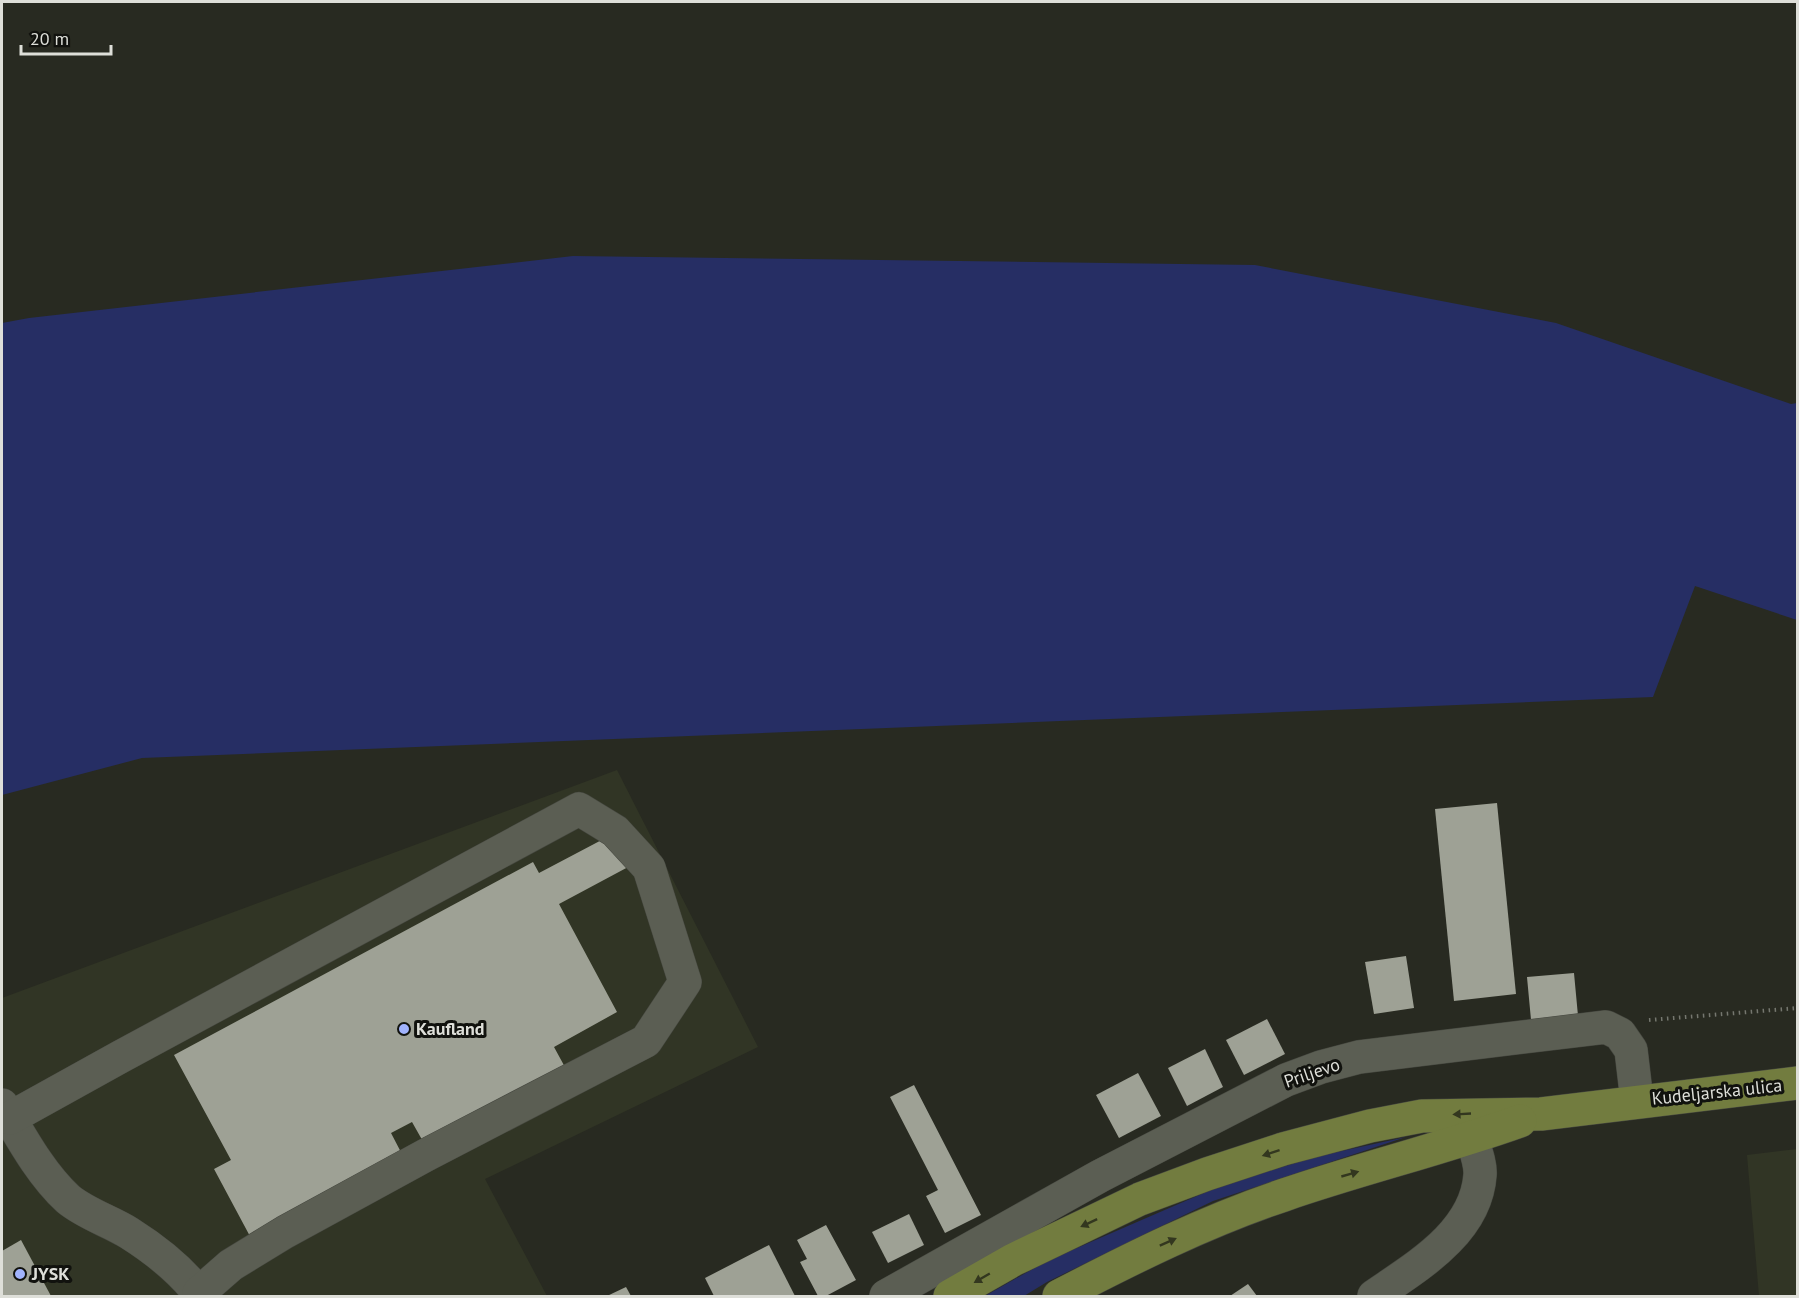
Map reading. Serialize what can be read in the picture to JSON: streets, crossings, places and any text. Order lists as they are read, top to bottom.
{
  "streets": {
    "main road": ["Kudeljarska ulica"],
    "street": ["Priljevo"]
  },
  "places": ["Kaufland", "JYSK"],
  "scale_bar": "20 m"
}
